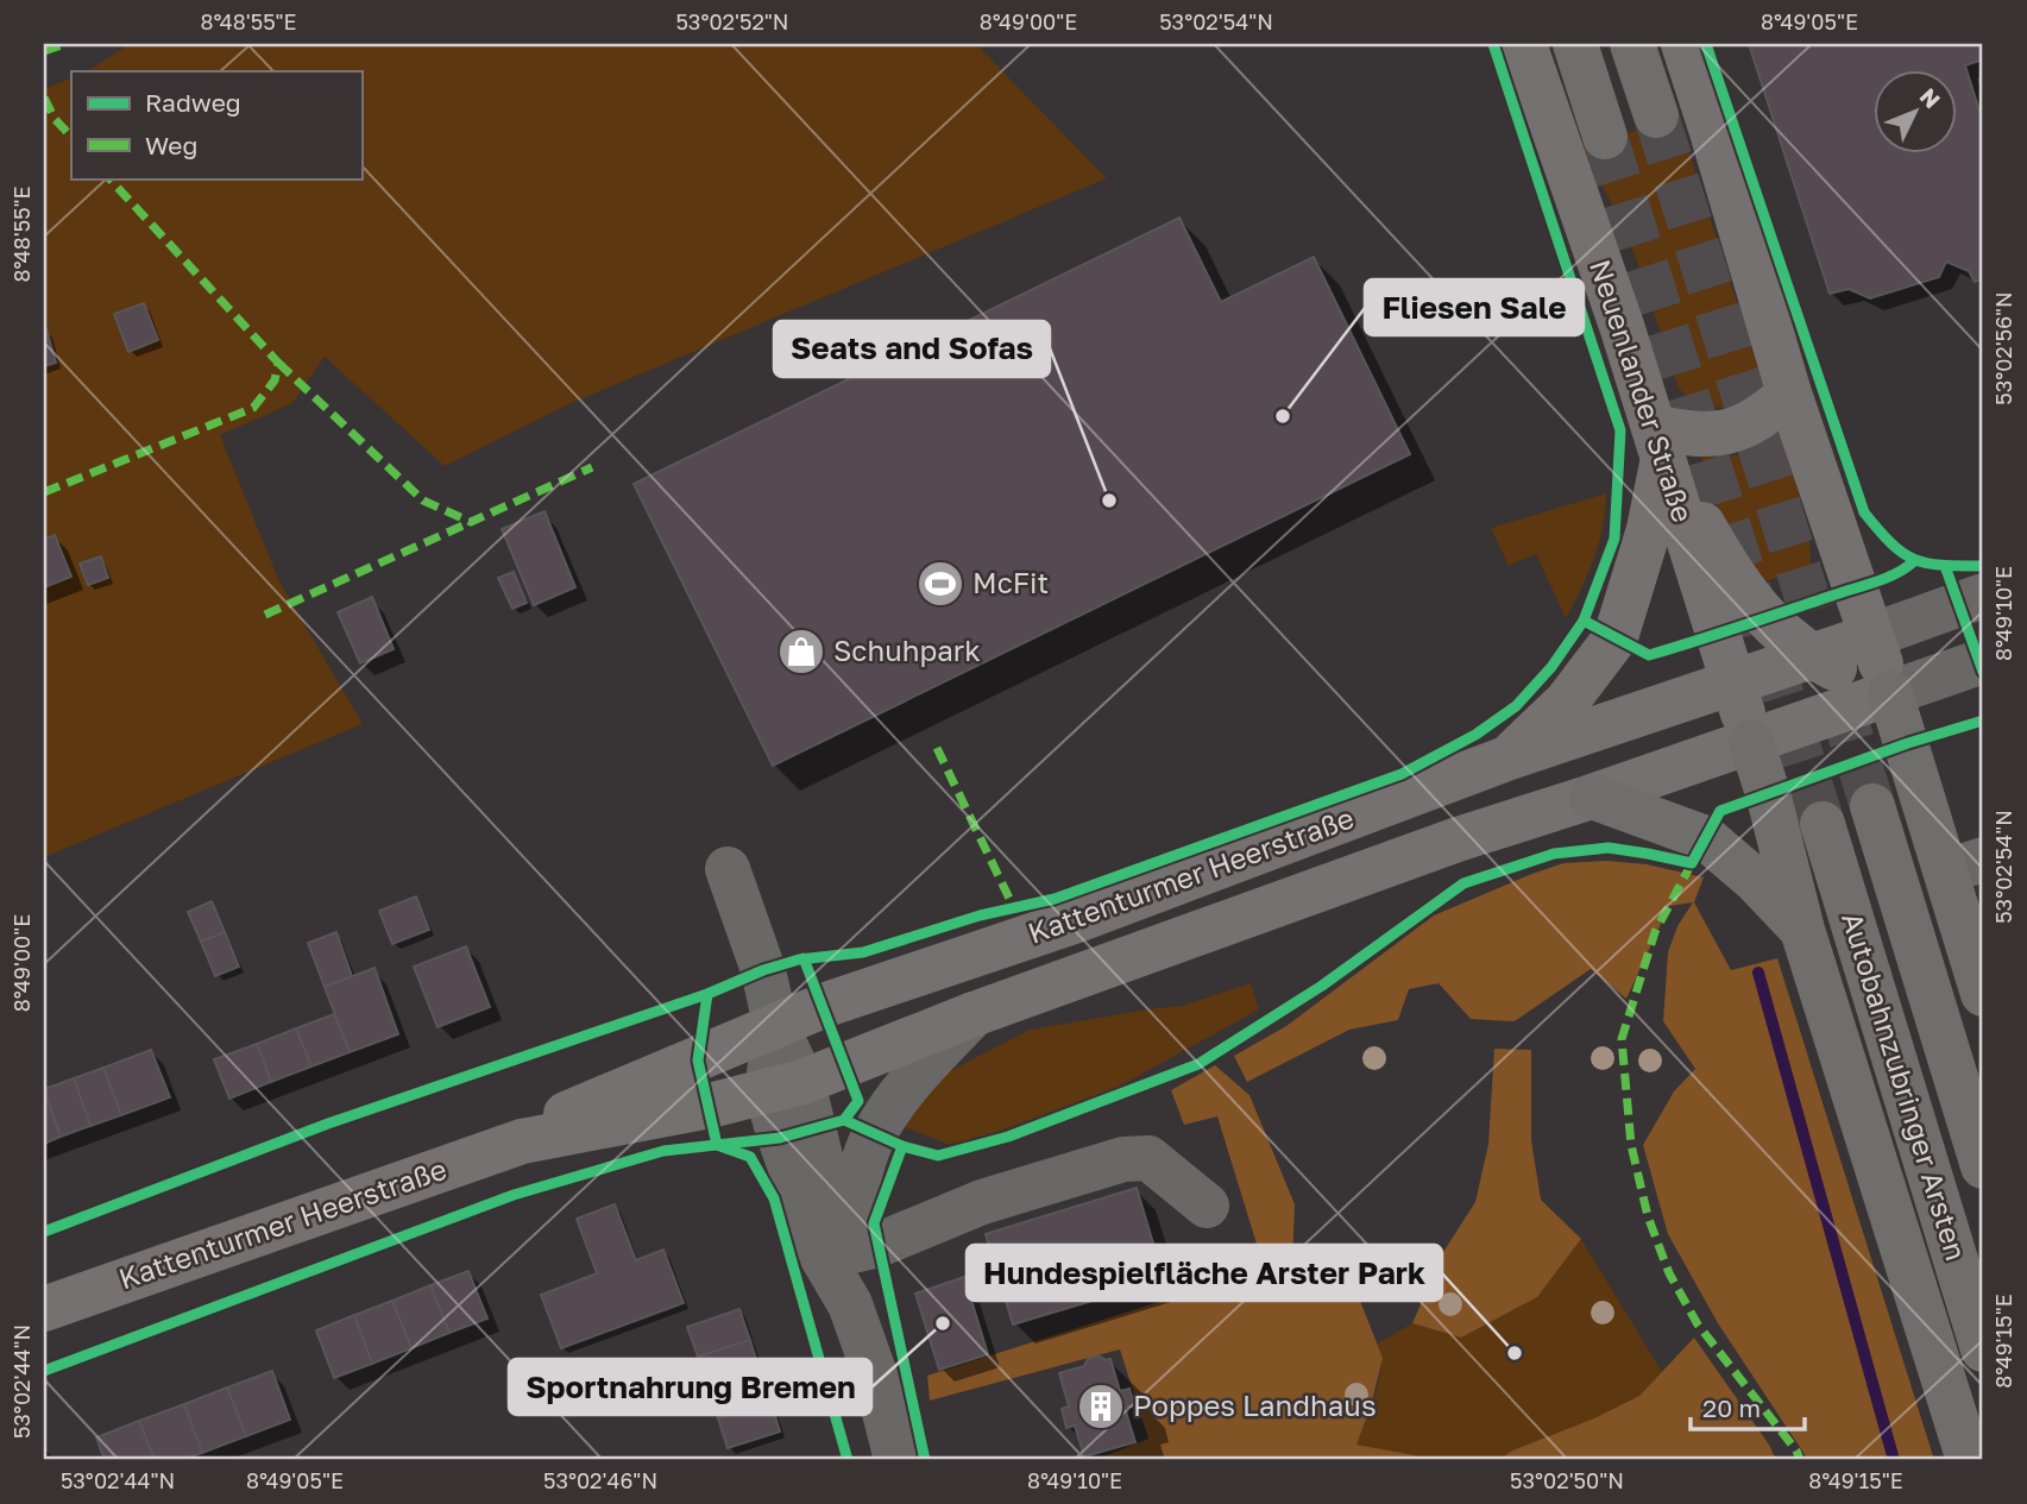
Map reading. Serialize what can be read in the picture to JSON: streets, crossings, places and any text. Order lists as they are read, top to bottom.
{
  "streets": {
    "highway": ["Autobahnzubringer Arsten"],
    "main road": ["Neuenlander Straße", "Kattenturmer Heerstraße"]
  },
  "crossings": [
    ["Neuenlander Straße", "Kattenturmer Heerstraße"]
  ],
  "places": {
    "other": [
      "Fliesen Sale",
      "Seats and Sofas",
      "Sportnahrung Bremen",
      "Hundespielfläche Arster Park"
    ],
    "sports": ["McFit"],
    "shop": ["Schuhpark"],
    "building": ["Poppes Landhaus"]
  },
  "legend": ["Radweg", "Weg"],
  "scale_bar": "20 m",
  "north": "top right",
  "coordinates": [
    "8°48'55\"E",
    "53°02'52\"N",
    "8°49'00\"E",
    "53°02'54\"N",
    "8°49'05\"E",
    "53°02'56\"N",
    "8°49'10\"E",
    "8°49'15\"E",
    "53°02'44\"N",
    "53°02'46\"N",
    "53°02'50\"N"
  ]
}
